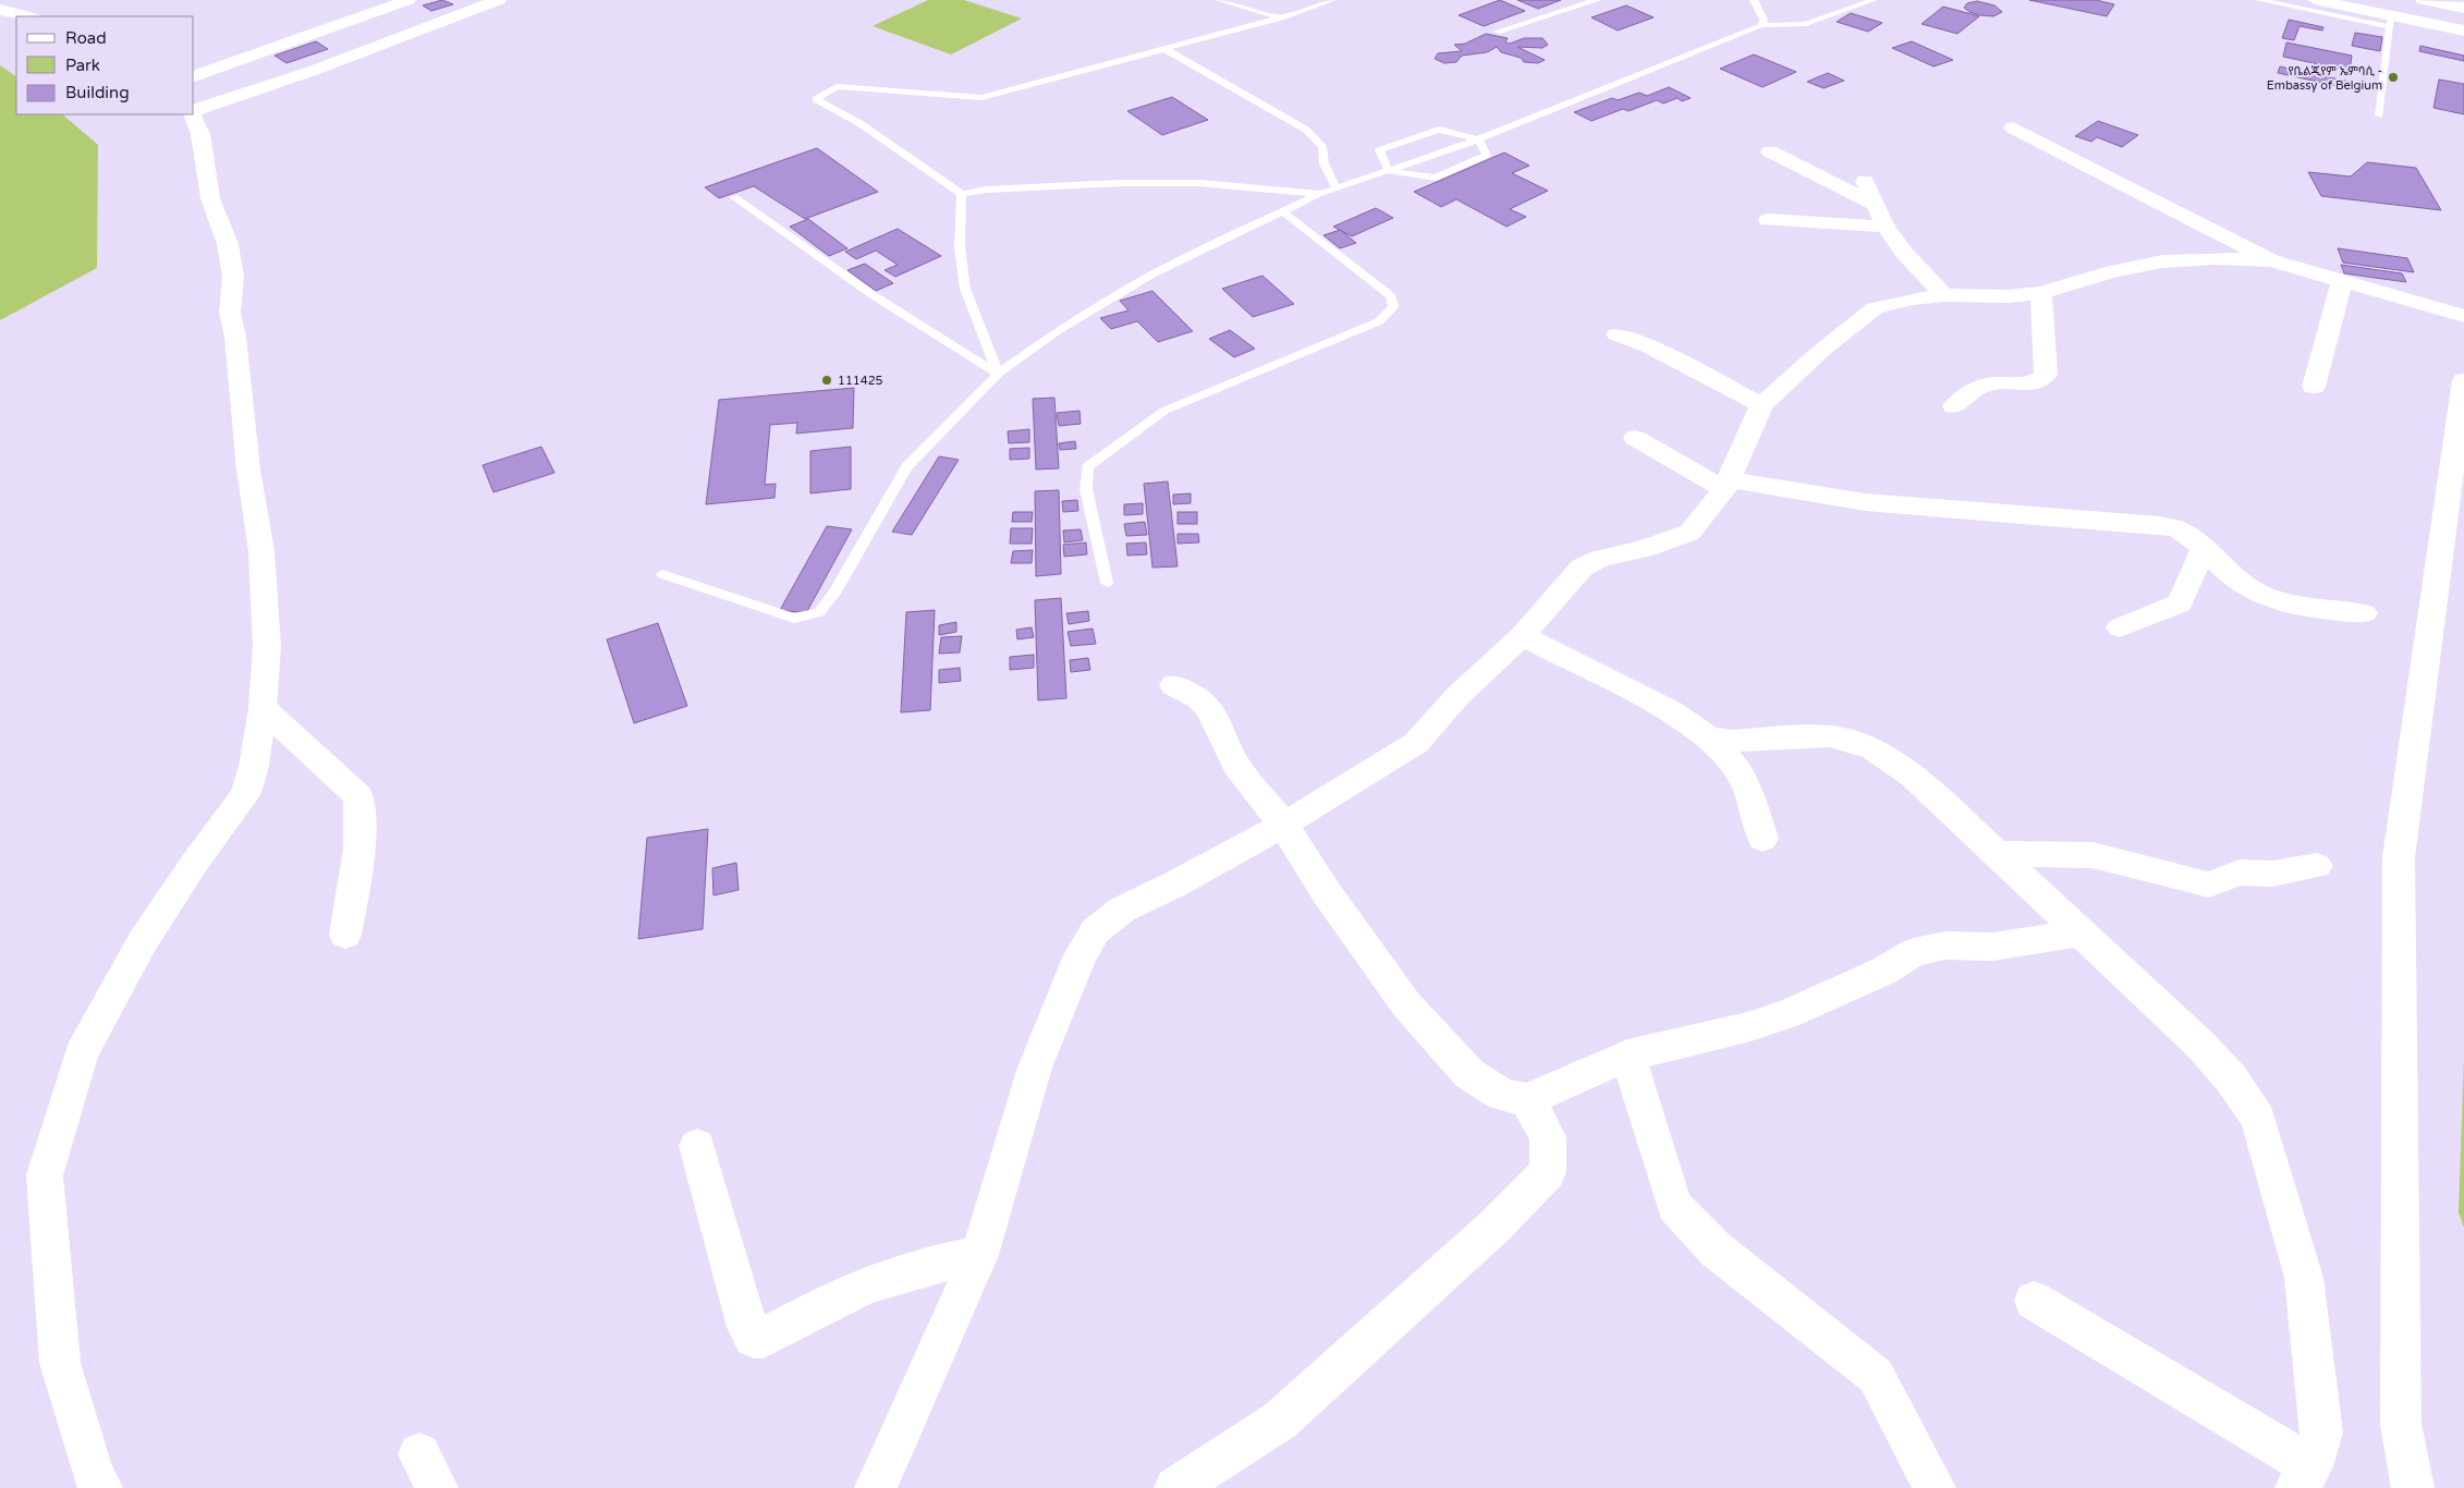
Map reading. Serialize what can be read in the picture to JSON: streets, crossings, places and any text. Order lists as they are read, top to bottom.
{
  "places": ["የቤልጂየም ኤምባሲ - Embassy of Belgium", "111425"],
  "legend": ["Road", "Park", "Building"]
}
